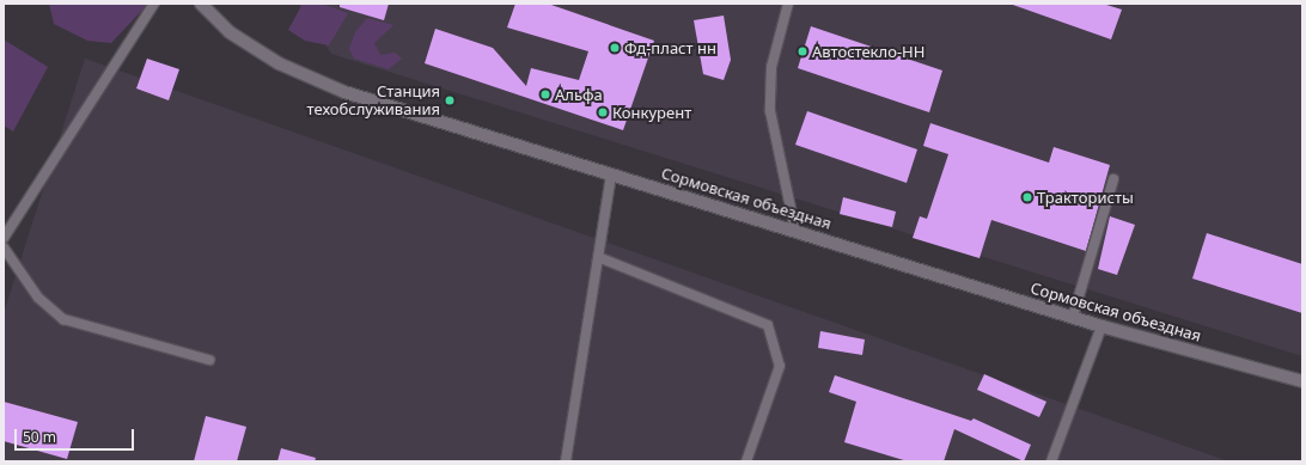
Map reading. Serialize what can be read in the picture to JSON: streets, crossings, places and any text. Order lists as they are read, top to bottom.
{
  "streets": {
    "street": ["Сормовская объездная"]
  },
  "places": [
    "Фд-пласт нн",
    "Автостекло-НН",
    "Альфа",
    "Станция техобслуживания",
    "Конкурент",
    "Трактористы"
  ],
  "scale_bar": "50 m"
}
